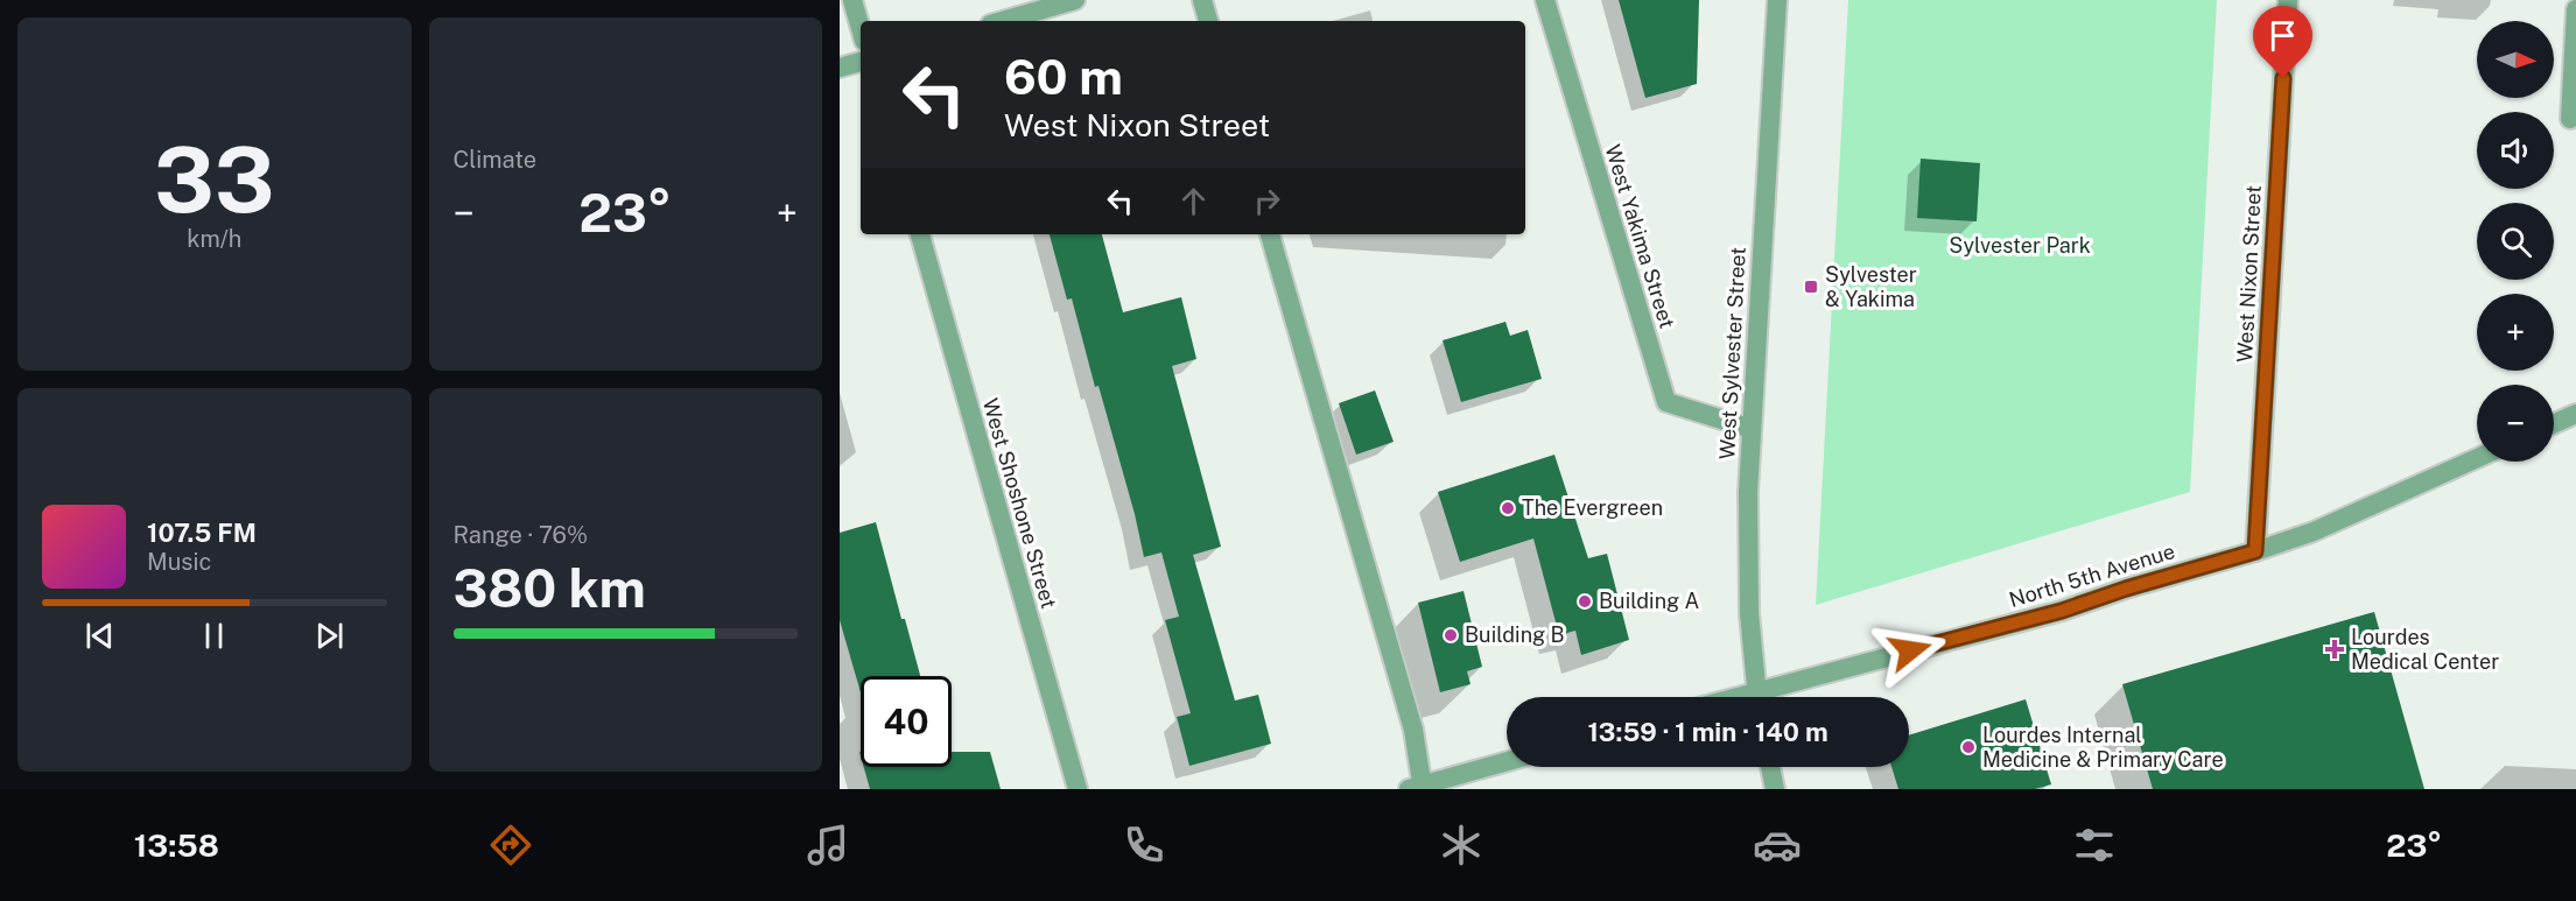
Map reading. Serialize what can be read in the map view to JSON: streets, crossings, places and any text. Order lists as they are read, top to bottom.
{
  "streets": {
    "street": [
      "West Yakima Street",
      "West Nixon Street",
      "West Sylvester Street",
      "West Shoshone Street",
      "North 5th Avenue"
    ]
  },
  "crossings": [
    ["West Yakima Street", "West Sylvester Street"],
    ["West Nixon Street", "North 5th Avenue"]
  ],
  "parks": ["Sylvester Park"],
  "places": {
    "transit": ["Sylvester & Yakima"],
    "other": [
      "The Evergreen",
      "Building A",
      "Building B",
      "Lourdes Internal Medicine & Primary Care"
    ],
    "health": ["Lourdes Medical Center"]
  },
  "north": "right",
  "page": {
    "tile": [
      ["33", "km/h"],
      "Climate",
      ["Range · 76%", "380 km"]
    ],
    "map_buttons": ["+", "−"],
    "turn": ["60 m", "West Nixon Street"],
    "heat": ["−", "23°", "+"],
    "song": ["107.5 FM", "Music"],
    "limit": "40",
    "trip": "13:59 · 1 min · 140 m",
    "tabs": ["13:58", "23°"]
  }
}
